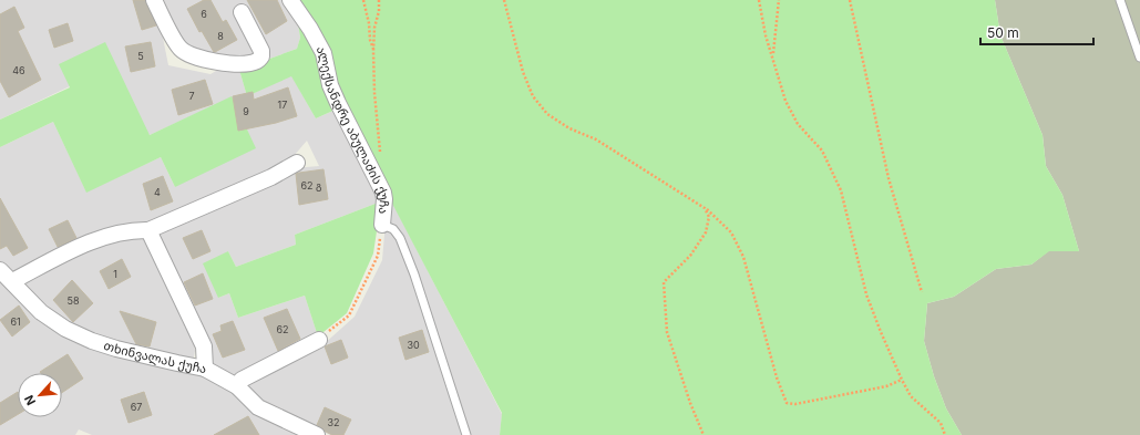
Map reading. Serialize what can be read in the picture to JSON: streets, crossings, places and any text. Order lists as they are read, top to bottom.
{
  "streets": {
    "street": ["ალექსანდრე აბულაძის ქუჩა", "თხინვალას ქუჩა"]
  },
  "house_numbers": [
    "6",
    "8",
    "5",
    "46",
    "7",
    "17",
    "9",
    "62 გ",
    "4",
    "1",
    "58",
    "61",
    "62",
    "30",
    "67",
    "32"
  ],
  "scale_bar": "50 m",
  "north": "bottom left"
}
